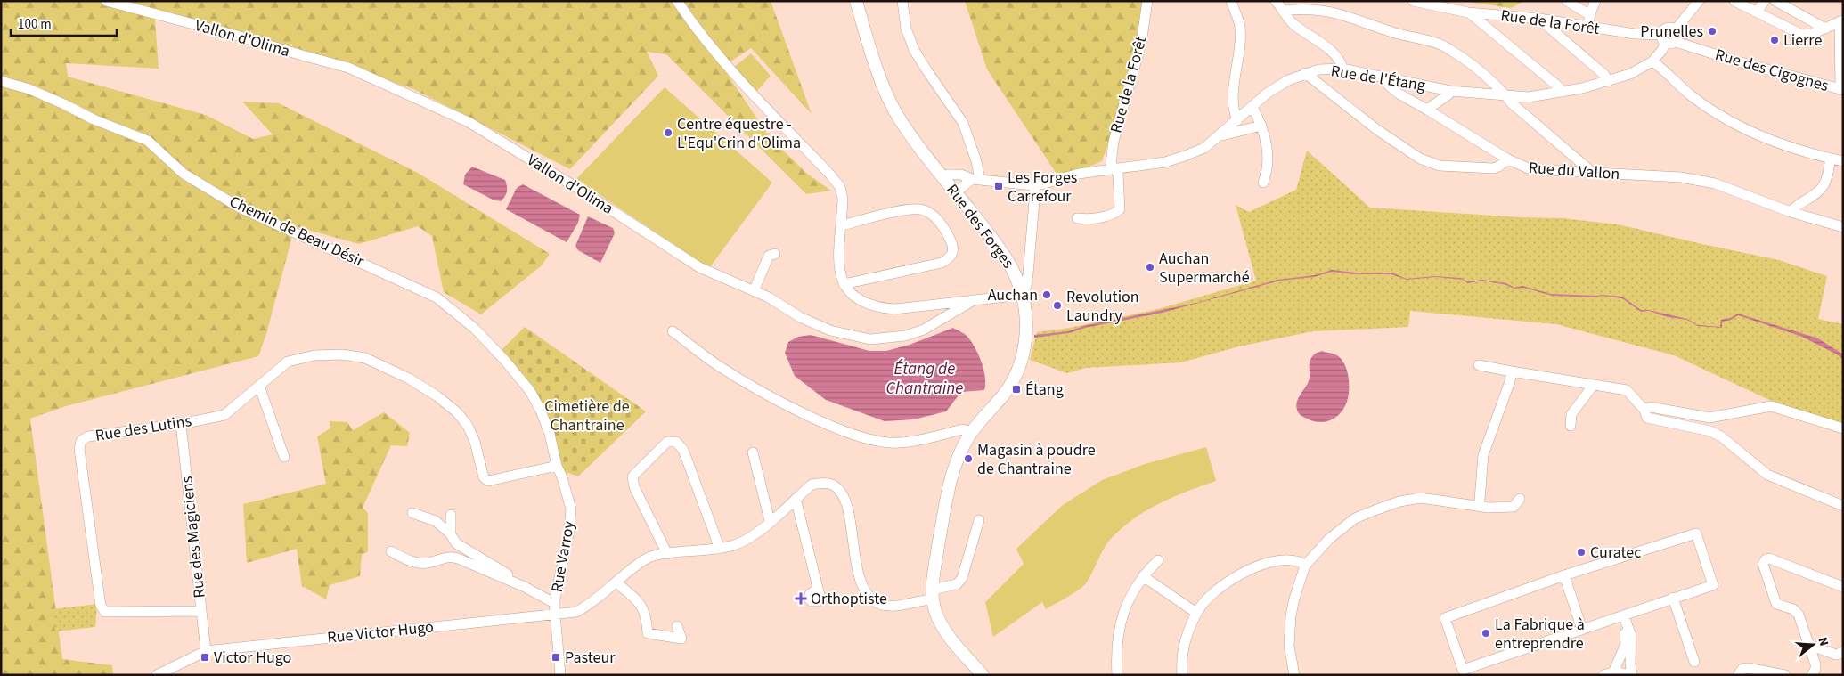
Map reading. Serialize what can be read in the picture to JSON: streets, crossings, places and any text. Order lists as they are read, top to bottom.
{
  "streets": {
    "main road": ["Rue des Forges"],
    "street": [
      "Rue de la Forêt",
      "Vallon d'Olima",
      "Rue des Cigognes",
      "Rue de l'Étang",
      "Rue du Vallon",
      "Chemin de Beau Désir",
      "Rue des Lutins",
      "Rue des Magiciens",
      "Rue Varroy",
      "Rue Victor Hugo"
    ]
  },
  "crossings": [
    ["Rue de la Forêt", "Rue des Cigognes"],
    ["Rue de la Forêt", "Rue de l'Étang"],
    ["Vallon d'Olima", "Rue des Forges"],
    ["Rue de l'Étang", "Rue du Vallon"],
    ["Rue de l'Étang", "Rue des Forges"],
    ["Rue des Forges", "Rue Victor Hugo"],
    ["Chemin de Beau Désir", "Rue Varroy"],
    ["Rue des Lutins", "Rue des Magiciens"],
    ["Rue des Lutins", "Rue Varroy"],
    ["Rue des Magiciens", "Rue Victor Hugo"],
    ["Rue Varroy", "Rue Victor Hugo"]
  ],
  "water": ["Étang de Chantraine"],
  "parks": ["Cimetière de Chantraine"],
  "places": {
    "other": [
      "Prunelles",
      "Lierre",
      "Centre équestre - L'Equ'Crin d'Olima",
      "Auchan Supermarché",
      "Auchan",
      "Revolution Laundry",
      "Magasin à poudre de Chantraine",
      "Curatec",
      "La Fabrique à entreprendre"
    ],
    "transit": [
      "Les Forges Carrefour",
      "Étang",
      "Victor Hugo",
      "Pasteur"
    ],
    "health": ["Orthoptiste"]
  },
  "scale_bar": "100 m",
  "north": "right"
}
